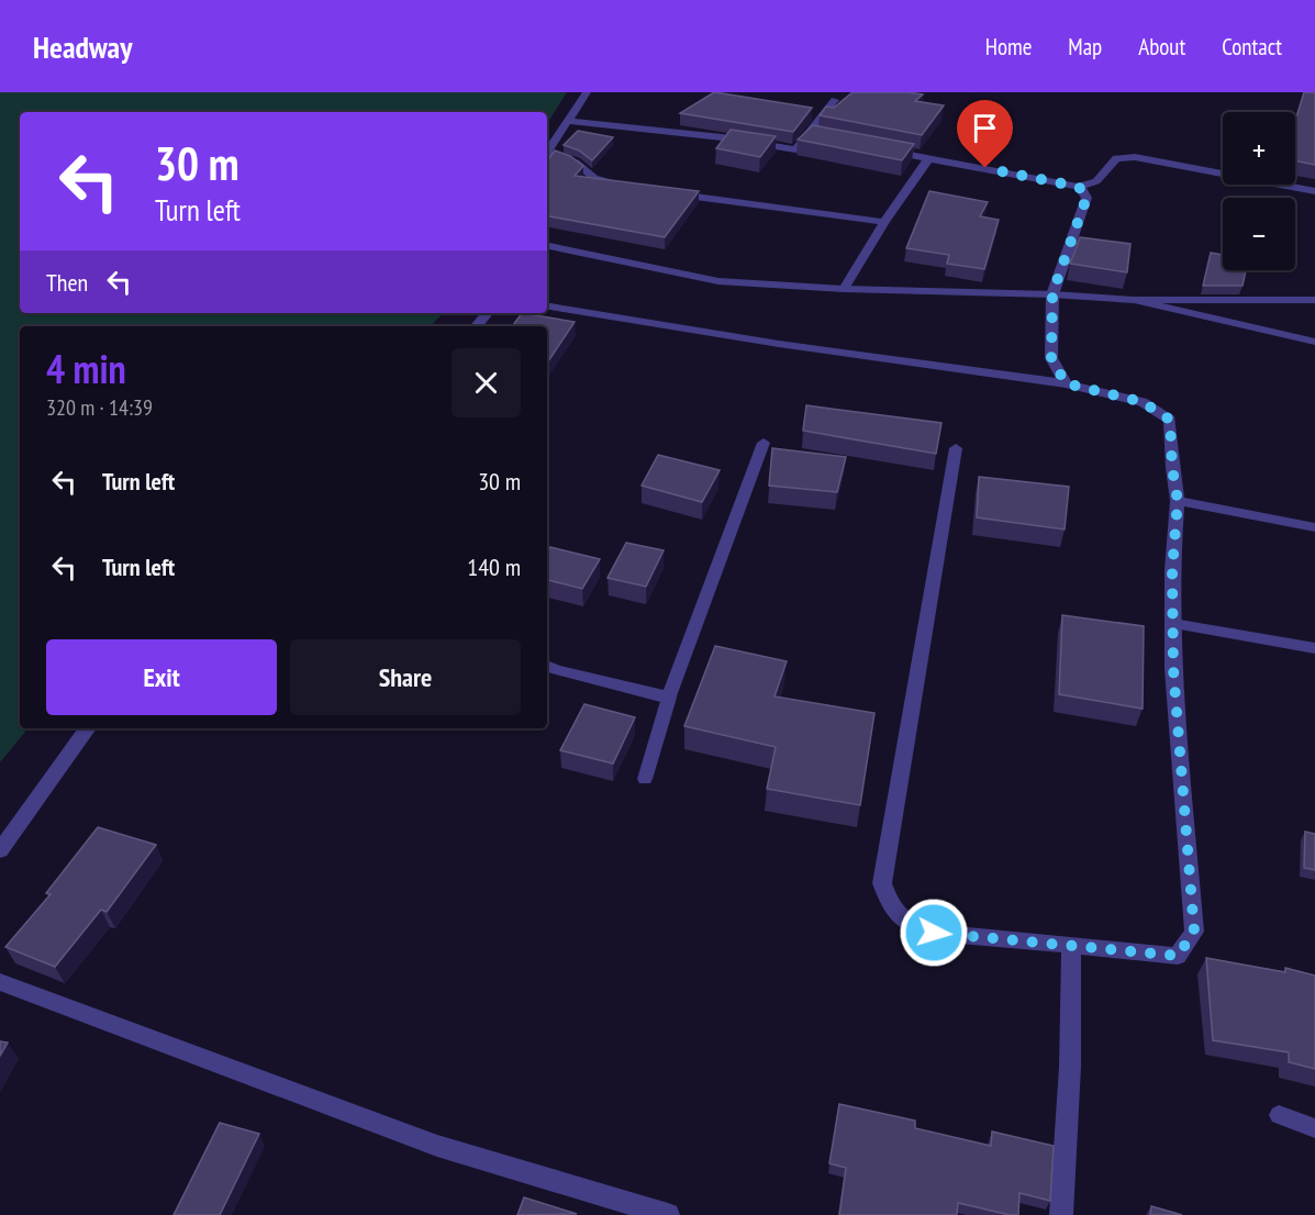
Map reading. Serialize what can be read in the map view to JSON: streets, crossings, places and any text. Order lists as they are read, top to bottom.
{
  "page": {
    "header": "Headway",
    "nav": [
      "Home",
      "Map",
      "About",
      "Contact"
    ],
    "map_buttons": ["+", "−"],
    "turn": ["30 m", "Turn left"],
    "then": "Then",
    "heading": ["4 min", "320 m · 14:39"],
    "list": [
      {
        "name": "Turn left",
        "value": "30 m"
      },
      {
        "name": "Turn left",
        "value": "140 m"
      }
    ],
    "buttons": ["Exit", "Share"]
  }
}
